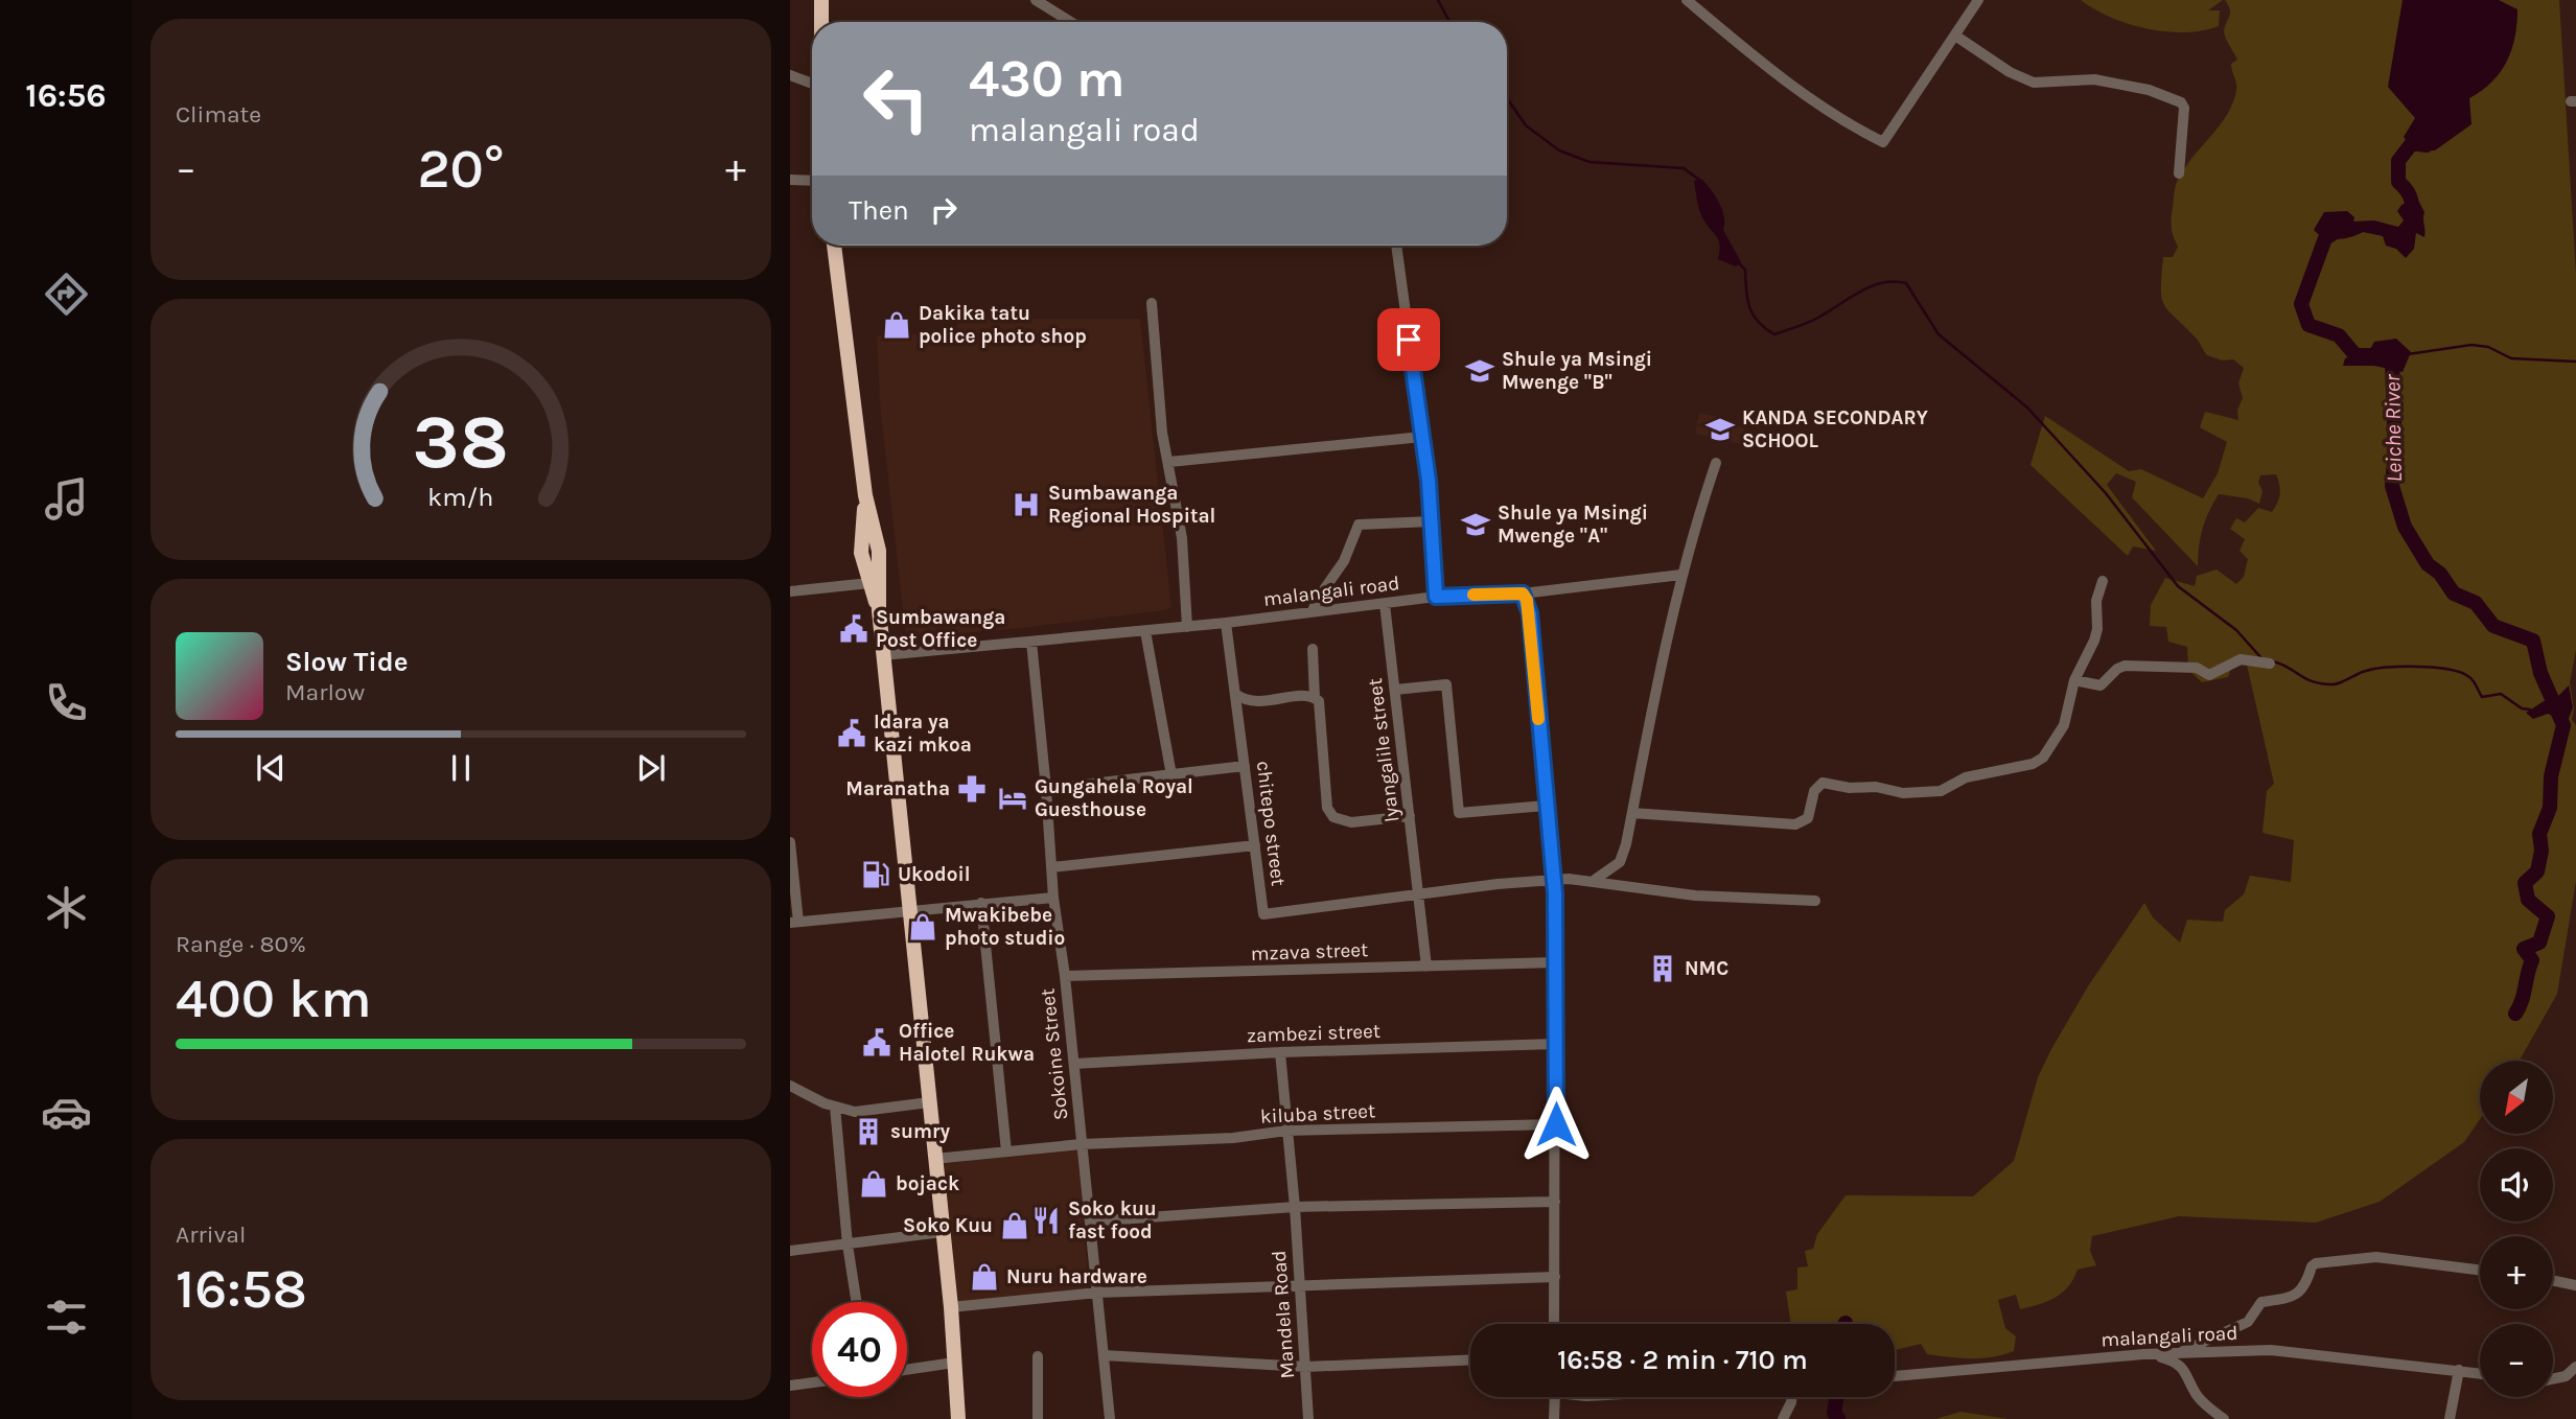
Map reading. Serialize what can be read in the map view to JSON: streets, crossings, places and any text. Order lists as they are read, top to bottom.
{
  "streets": {
    "street": [
      "malangali road",
      "lyangalile street",
      "chitepo street",
      "mzava street",
      "zambezi street",
      "Sokoine Street",
      "kiluba street",
      "Mandela Road"
    ]
  },
  "crossings": [
    ["malangali road", "lyangalile street"],
    ["malangali road", "chitepo street"],
    ["malangali road", "Sokoine Street"],
    ["lyangalile street", "chitepo street"],
    ["lyangalile street", "mzava street"],
    ["mzava street", "Sokoine Street"],
    ["zambezi street", "Sokoine Street"],
    ["Sokoine Street", "kiluba street"]
  ],
  "water": ["Leiche River"],
  "places": {
    "shop": [
      "Dakika tatu police photo shop",
      "Mwakibebe photo studio",
      "bojack",
      "Soko Kuu",
      "Nuru hardware"
    ],
    "school or university": ["Shule ya Msingi Mwenge \"B\"", "KANDA SECONDARY SCHOOL", "Shule ya Msingi Mwenge \"A\""],
    "hospital": ["Sumbawanga Regional Hospital"],
    "public building": ["Sumbawanga Post Office", "Idara ya kazi mkoa", "Office Halotel Rukwa"],
    "pharmacy": ["Maranatha"],
    "hotel": ["Gungahela Royal Guesthouse"],
    "fuel station": ["Ukodoil"],
    "building": ["NMC", "sumry"],
    "restaurant": ["Soko kuu fast food"]
  },
  "north": "bottom left",
  "page": {
    "tabs": "16:56",
    "tile": [
      "Climate",
      ["Range · 80%", "400 km"],
      ["Arrival", "16:58"]
    ],
    "turn": ["430 m", "malangali road"],
    "heat": ["−", "20°", "+"],
    "then": "Then",
    "song": ["Slow Tide", "Marlow"],
    "map_buttons": ["+", "−"],
    "limit": "40",
    "trip": "16:58 · 2 min · 710 m",
    "gauge": ["38", "km/h"]
  }
}
